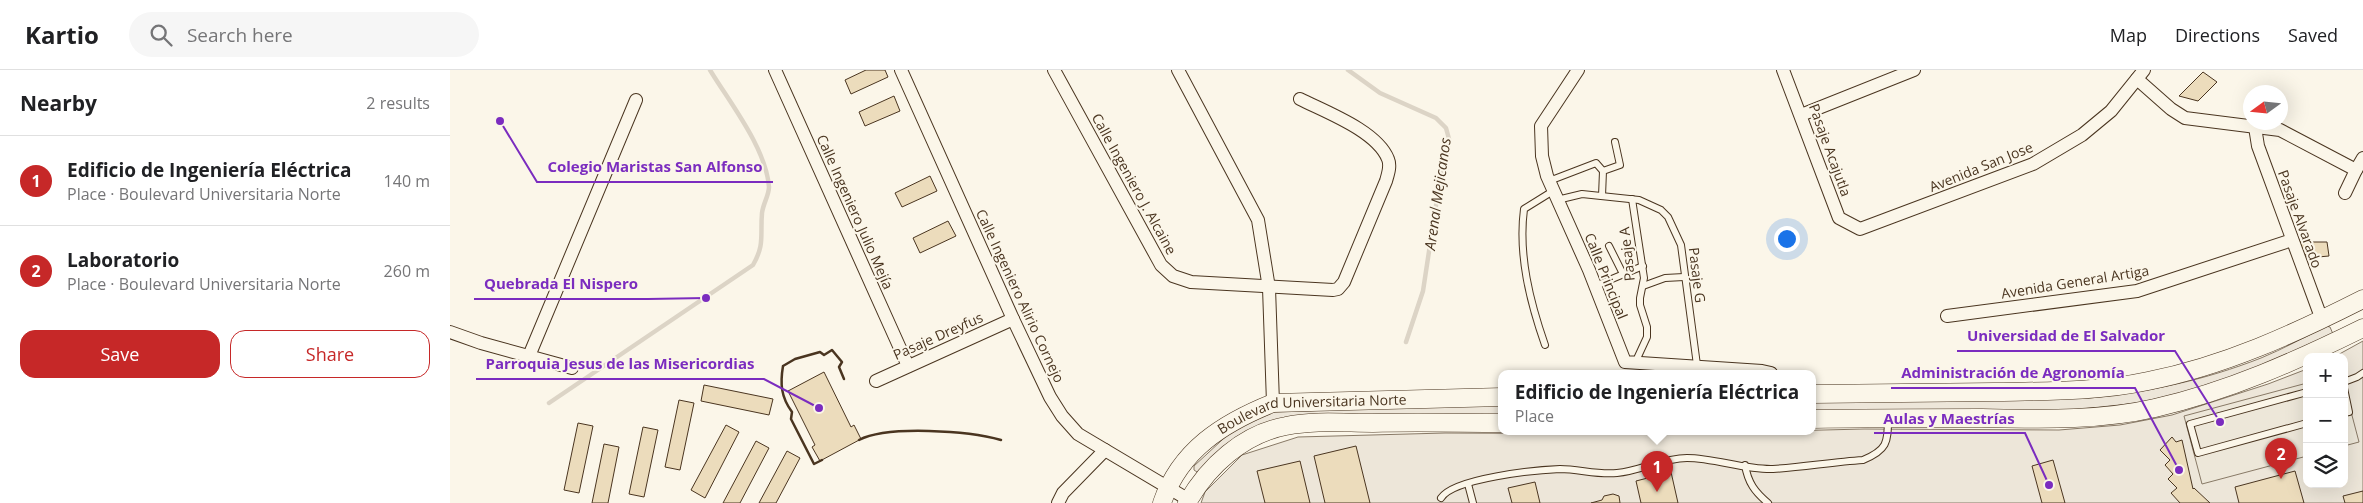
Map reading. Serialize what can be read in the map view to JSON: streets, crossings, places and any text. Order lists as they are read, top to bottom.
{
  "streets": {
    "main road": ["Boulevard Universitaria Norte"],
    "street": [
      "Pasaje Acajutla",
      "Avenida San Jose",
      "Calle Ingeniero J. Alcaine",
      "Calle Ingeniero Julio Mejía",
      "Pasaje Alvarado",
      "Calle Principal",
      "Avenida General Artiga",
      "Calle Ingeniero Alirio Cornejo",
      "Pasaje Dreyfus"
    ],
    "lane": ["Pasaje A", "Pasaje G"]
  },
  "crossings": [
    ["Pasaje Acajutla", "Avenida San Jose"],
    ["Calle Ingeniero Julio Mejía", "Pasaje Dreyfus"],
    ["Pasaje Alvarado", "Avenida General Artiga"],
    ["Pasaje A", "Pasaje G"],
    ["Pasaje A", "Calle Principal"],
    ["Pasaje G", "Calle Principal"],
    ["Calle Ingeniero Alirio Cornejo", "Pasaje Dreyfus"],
    ["Calle Ingeniero Alirio Cornejo", "Boulevard Universitaria Norte"]
  ],
  "water": ["Arenal Mejicanos"],
  "places": [
    "Colegio Maristas San Alfonso",
    "Quebrada El Nispero",
    "Parroquia Jesus de las Misericordias",
    "Universidad de El Salvador",
    "Administración de Agronomía",
    "Aulas y Maestrías"
  ],
  "north": "left",
  "page": {
    "header": "Kartio",
    "search": "Search here",
    "nav": ["Map", "Directions", "Saved"],
    "heading": ["Nearby", "2 results"],
    "list": [
      {
        "mark": "1",
        "name": "Edificio de Ingeniería Eléctrica",
        "note": "Place · Boulevard Universitaria Norte",
        "value": "140 m"
      },
      {
        "mark": "2",
        "name": "Laboratorio",
        "note": "Place · Boulevard Universitaria Norte",
        "value": "260 m"
      }
    ],
    "buttons": ["Save", "Share"],
    "map_buttons": ["+", "−"],
    "popup": ["Edificio de Ingeniería Eléctrica", "Place"],
    "pins": ["2", "1"]
  }
}
